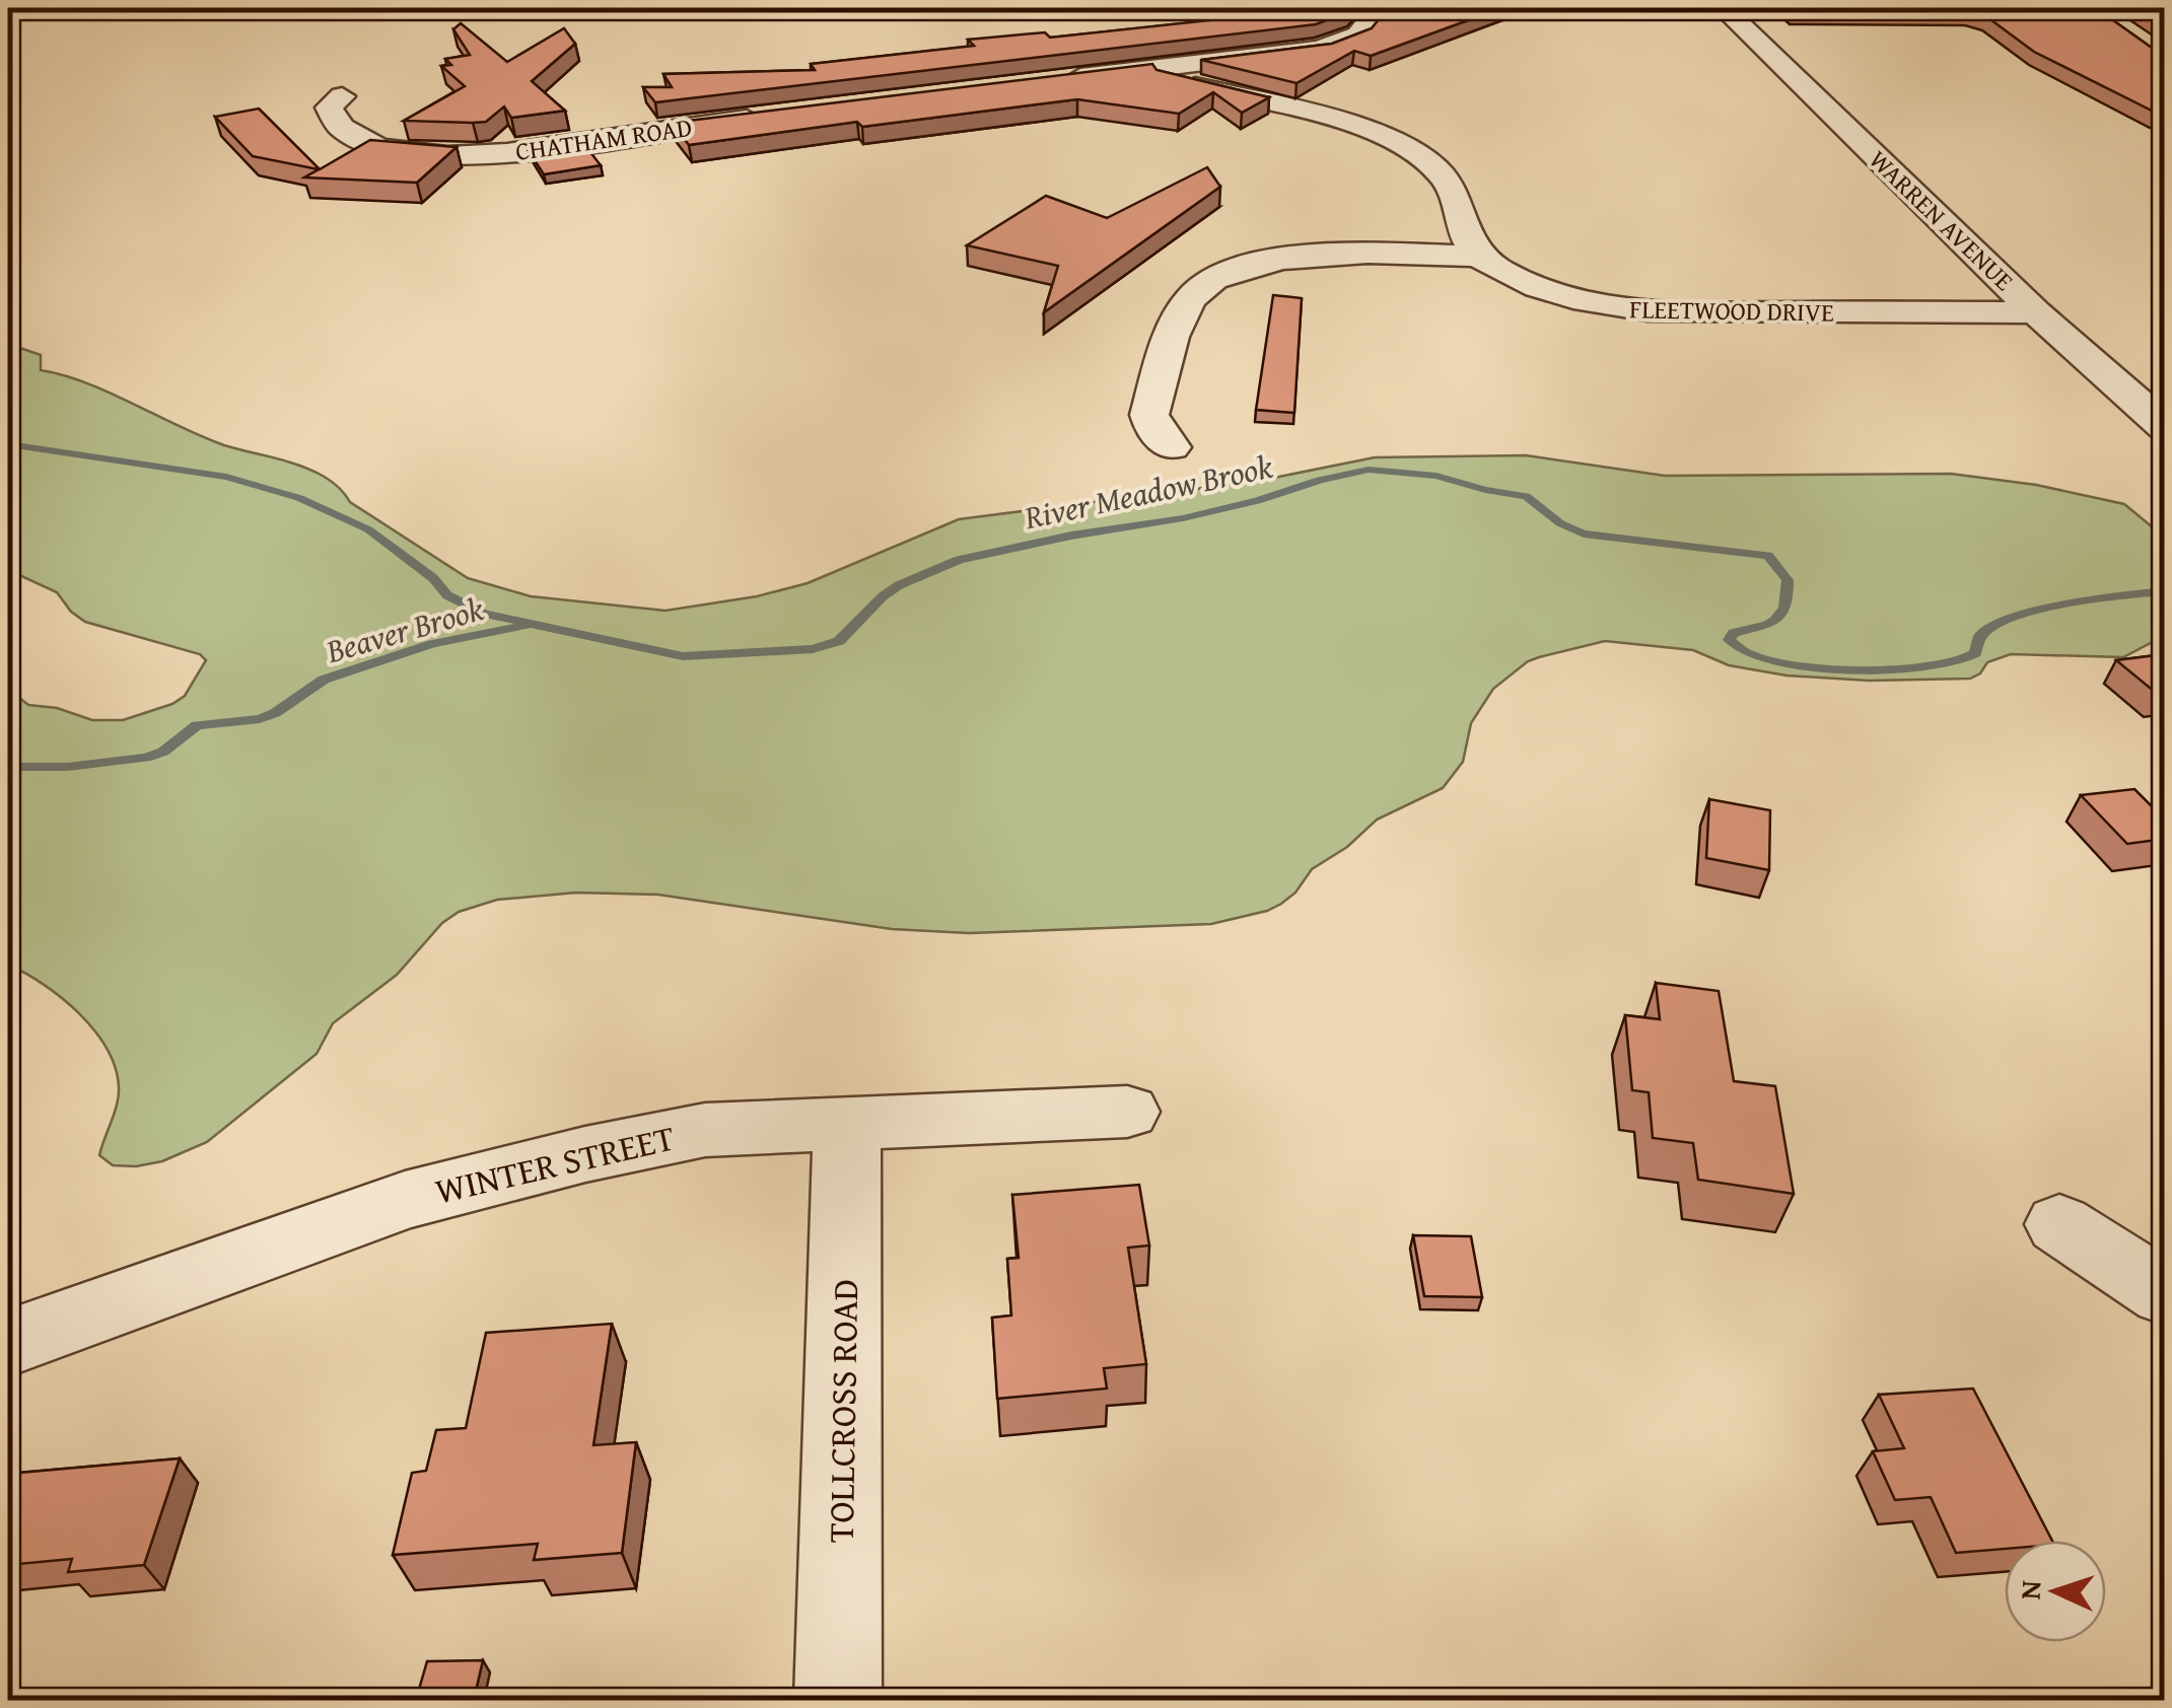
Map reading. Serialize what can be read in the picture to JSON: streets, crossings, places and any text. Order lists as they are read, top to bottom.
{
  "streets": {
    "street": [
      "CHATHAM ROAD",
      "WARREN AVENUE",
      "FLEETWOOD DRIVE",
      "WINTER STREET",
      "TOLLCROSS ROAD"
    ]
  },
  "crossings": [
    ["WARREN AVENUE", "FLEETWOOD DRIVE"],
    ["WINTER STREET", "TOLLCROSS ROAD"]
  ],
  "water": ["River Meadow Brook", "Beaver Brook"],
  "north": "left"
}
